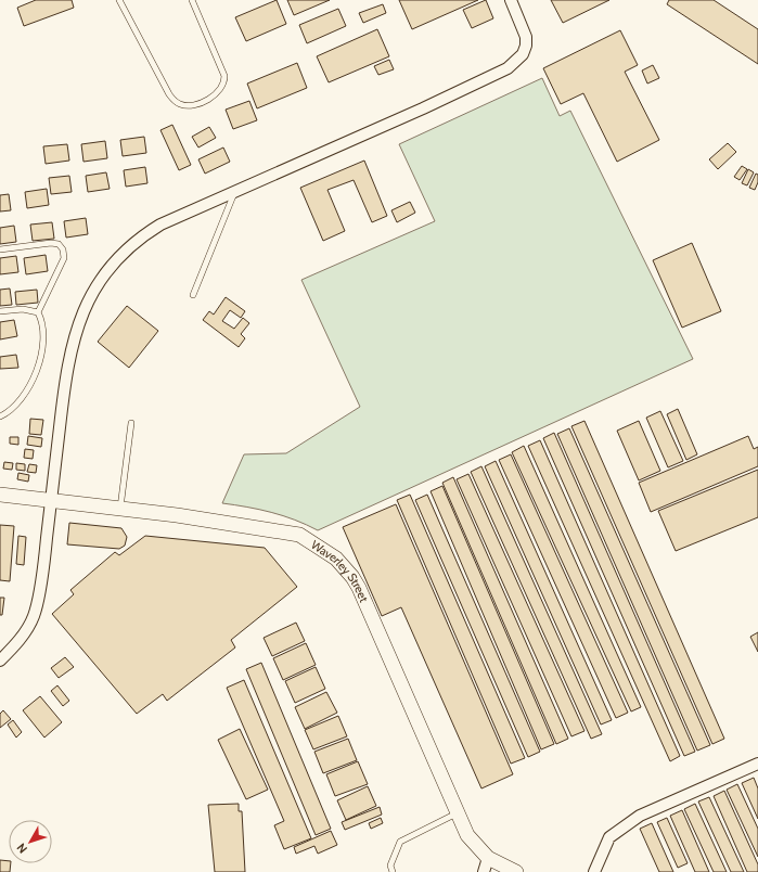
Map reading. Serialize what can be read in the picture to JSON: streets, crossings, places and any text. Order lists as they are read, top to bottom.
{
  "streets": {
    "street": ["Waverley Street"]
  },
  "north": "bottom left"
}
